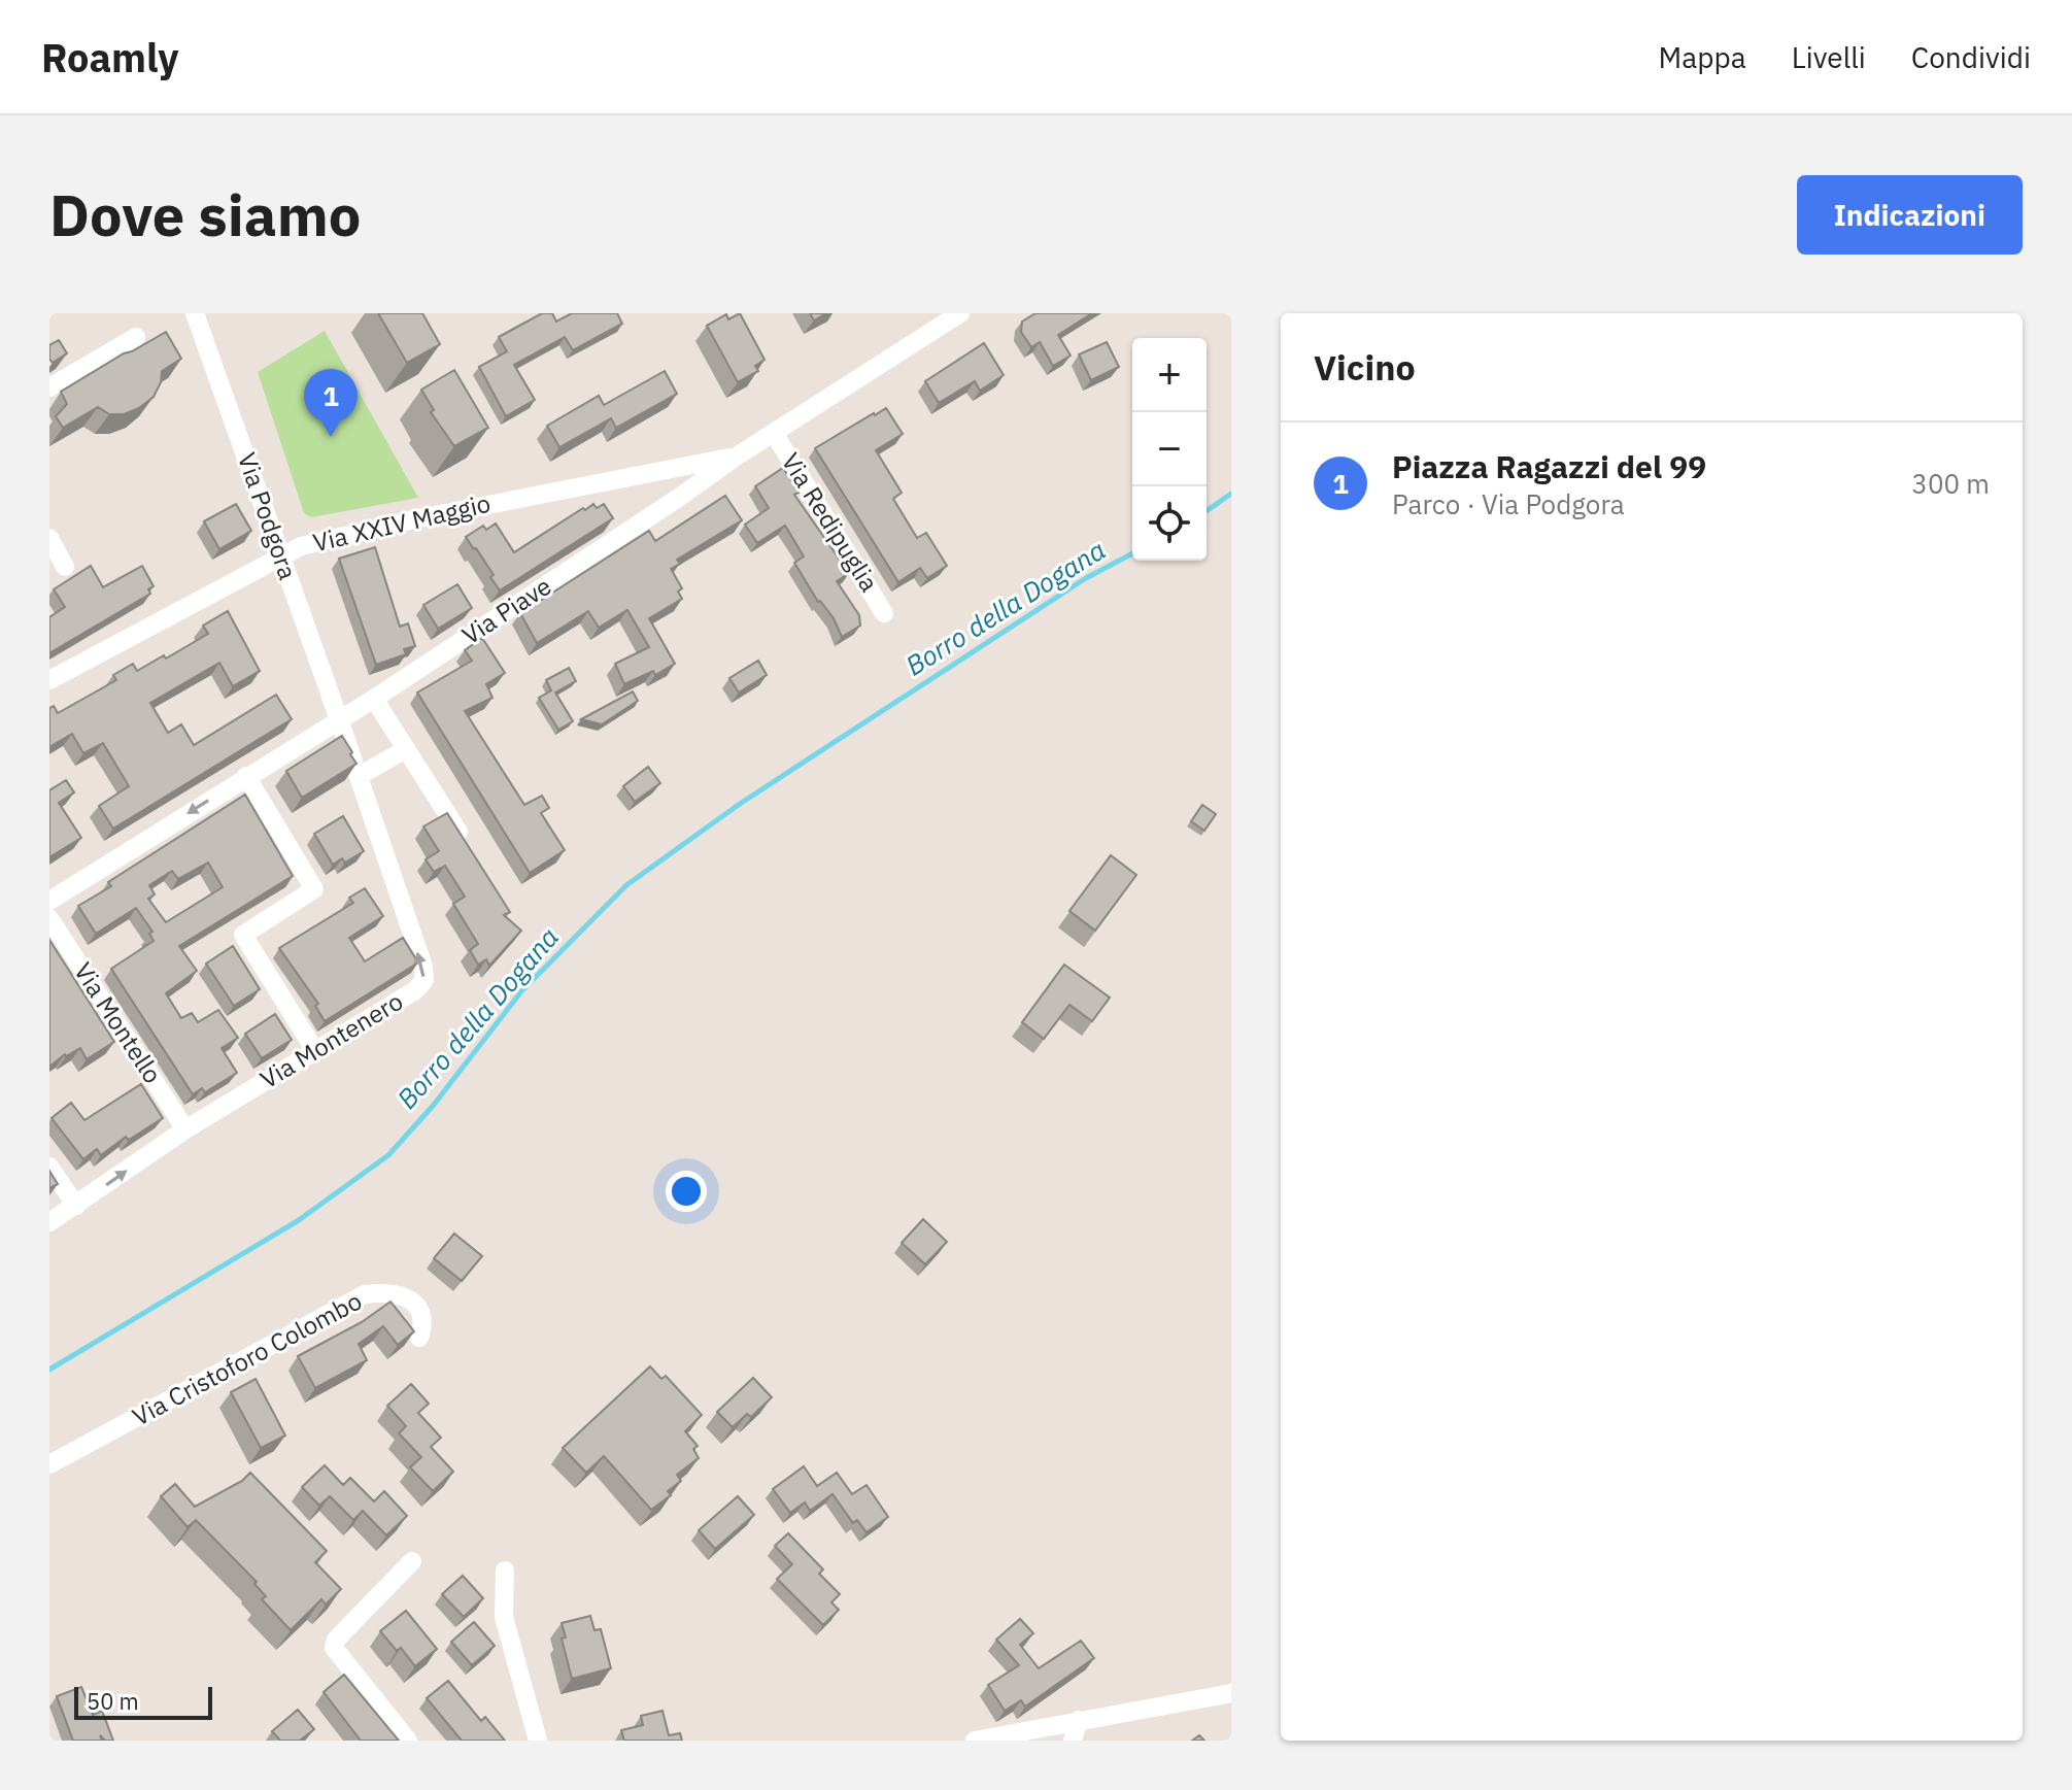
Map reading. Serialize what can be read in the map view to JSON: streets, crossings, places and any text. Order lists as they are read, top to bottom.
{
  "streets": {
    "street": [
      "Via Podgora",
      "Via Redipuglia",
      "Via XXIV Maggio",
      "Via Piave",
      "Via Montello",
      "Via Montenero",
      "Via Cristoforo Colombo"
    ]
  },
  "crossings": [
    ["Via Podgora", "Via XXIV Maggio"],
    ["Via Podgora", "Via Piave"],
    ["Via Podgora", "Via Montenero"],
    ["Via Redipuglia", "Via Piave"],
    ["Via XXIV Maggio", "Via Piave"],
    ["Via Piave", "Via Montenero"],
    ["Via Montello", "Via Montenero"]
  ],
  "water": ["Borro della Dogana"],
  "scale_bar": "50 m",
  "page": {
    "header": "Roamly",
    "nav": ["Mappa", "Livelli", "Condividi"],
    "buttons": "Indicazioni",
    "title": "Dove siamo",
    "heading": "Vicino",
    "map_buttons": ["+", "−"],
    "pins": "1",
    "list": [
      {
        "mark": "1",
        "name": "Piazza Ragazzi del 99",
        "note": "Parco · Via Podgora",
        "value": "300 m"
      }
    ],
    "scale": "50 m"
  }
}
